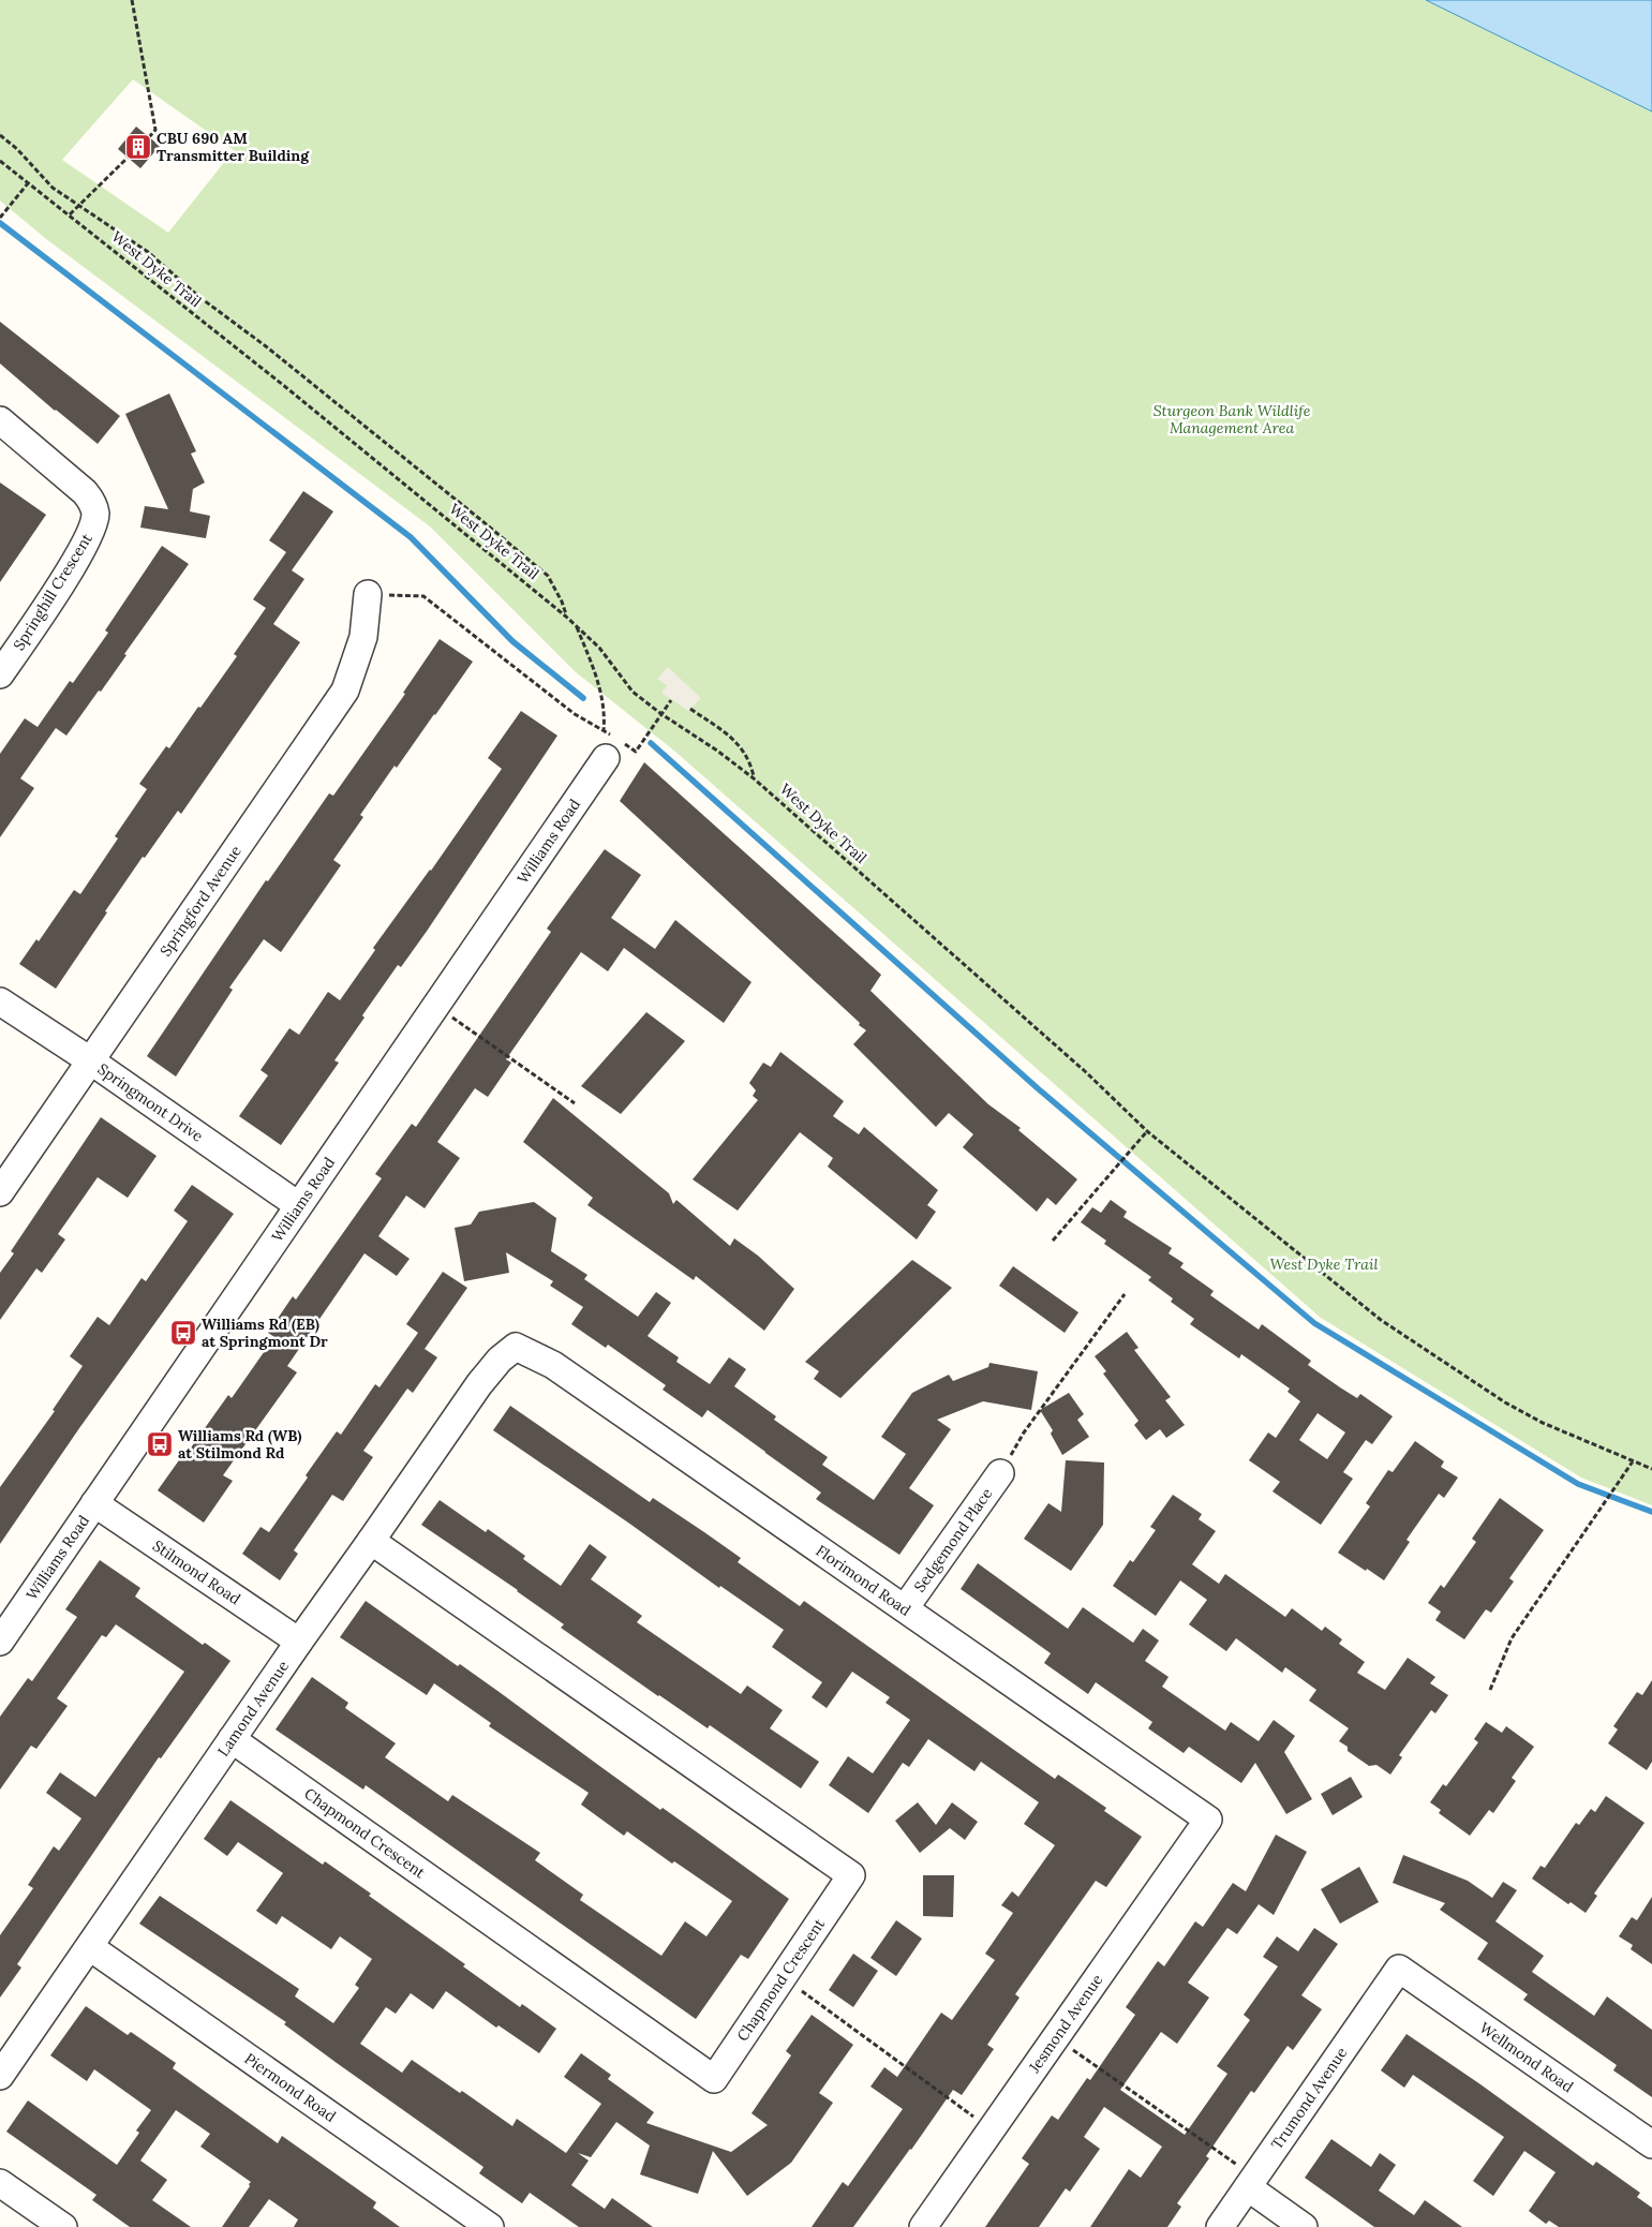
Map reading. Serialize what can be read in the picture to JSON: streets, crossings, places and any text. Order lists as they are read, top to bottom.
{
  "streets": {
    "street": [
      "Springhill Crescent",
      "Williams Road",
      "Springford Avenue",
      "Springmont Drive",
      "Sedgemond Place",
      "Stilmond Road",
      "Florimond Road",
      "Lamond Avenue",
      "Chapmond Crescent",
      "Jesmond Avenue",
      "Wellmond Road",
      "Piermond Road",
      "Trumond Avenue"
    ],
    "path": ["West Dyke Trail"]
  },
  "crossings": [
    ["Williams Road", "Springmont Drive"],
    ["Williams Road", "Stilmond Road"],
    ["Springford Avenue", "Springmont Drive"],
    ["Sedgemond Place", "Florimond Road"],
    ["Stilmond Road", "Lamond Avenue"],
    ["Florimond Road", "Lamond Avenue"],
    ["Florimond Road", "Jesmond Avenue"],
    ["Lamond Avenue", "Chapmond Crescent"],
    ["Lamond Avenue", "Piermond Road"],
    ["Wellmond Road", "Trumond Avenue"]
  ],
  "parks": ["Sturgeon Bank Wildlife Management Area", "West Dyke Trail"],
  "places": {
    "building": ["CBU 690 AM Transmitter Building"],
    "bus stop": ["Williams Rd (EB) at Springmont Dr", "Williams Rd (WB) at Stilmond Rd"]
  }
}
